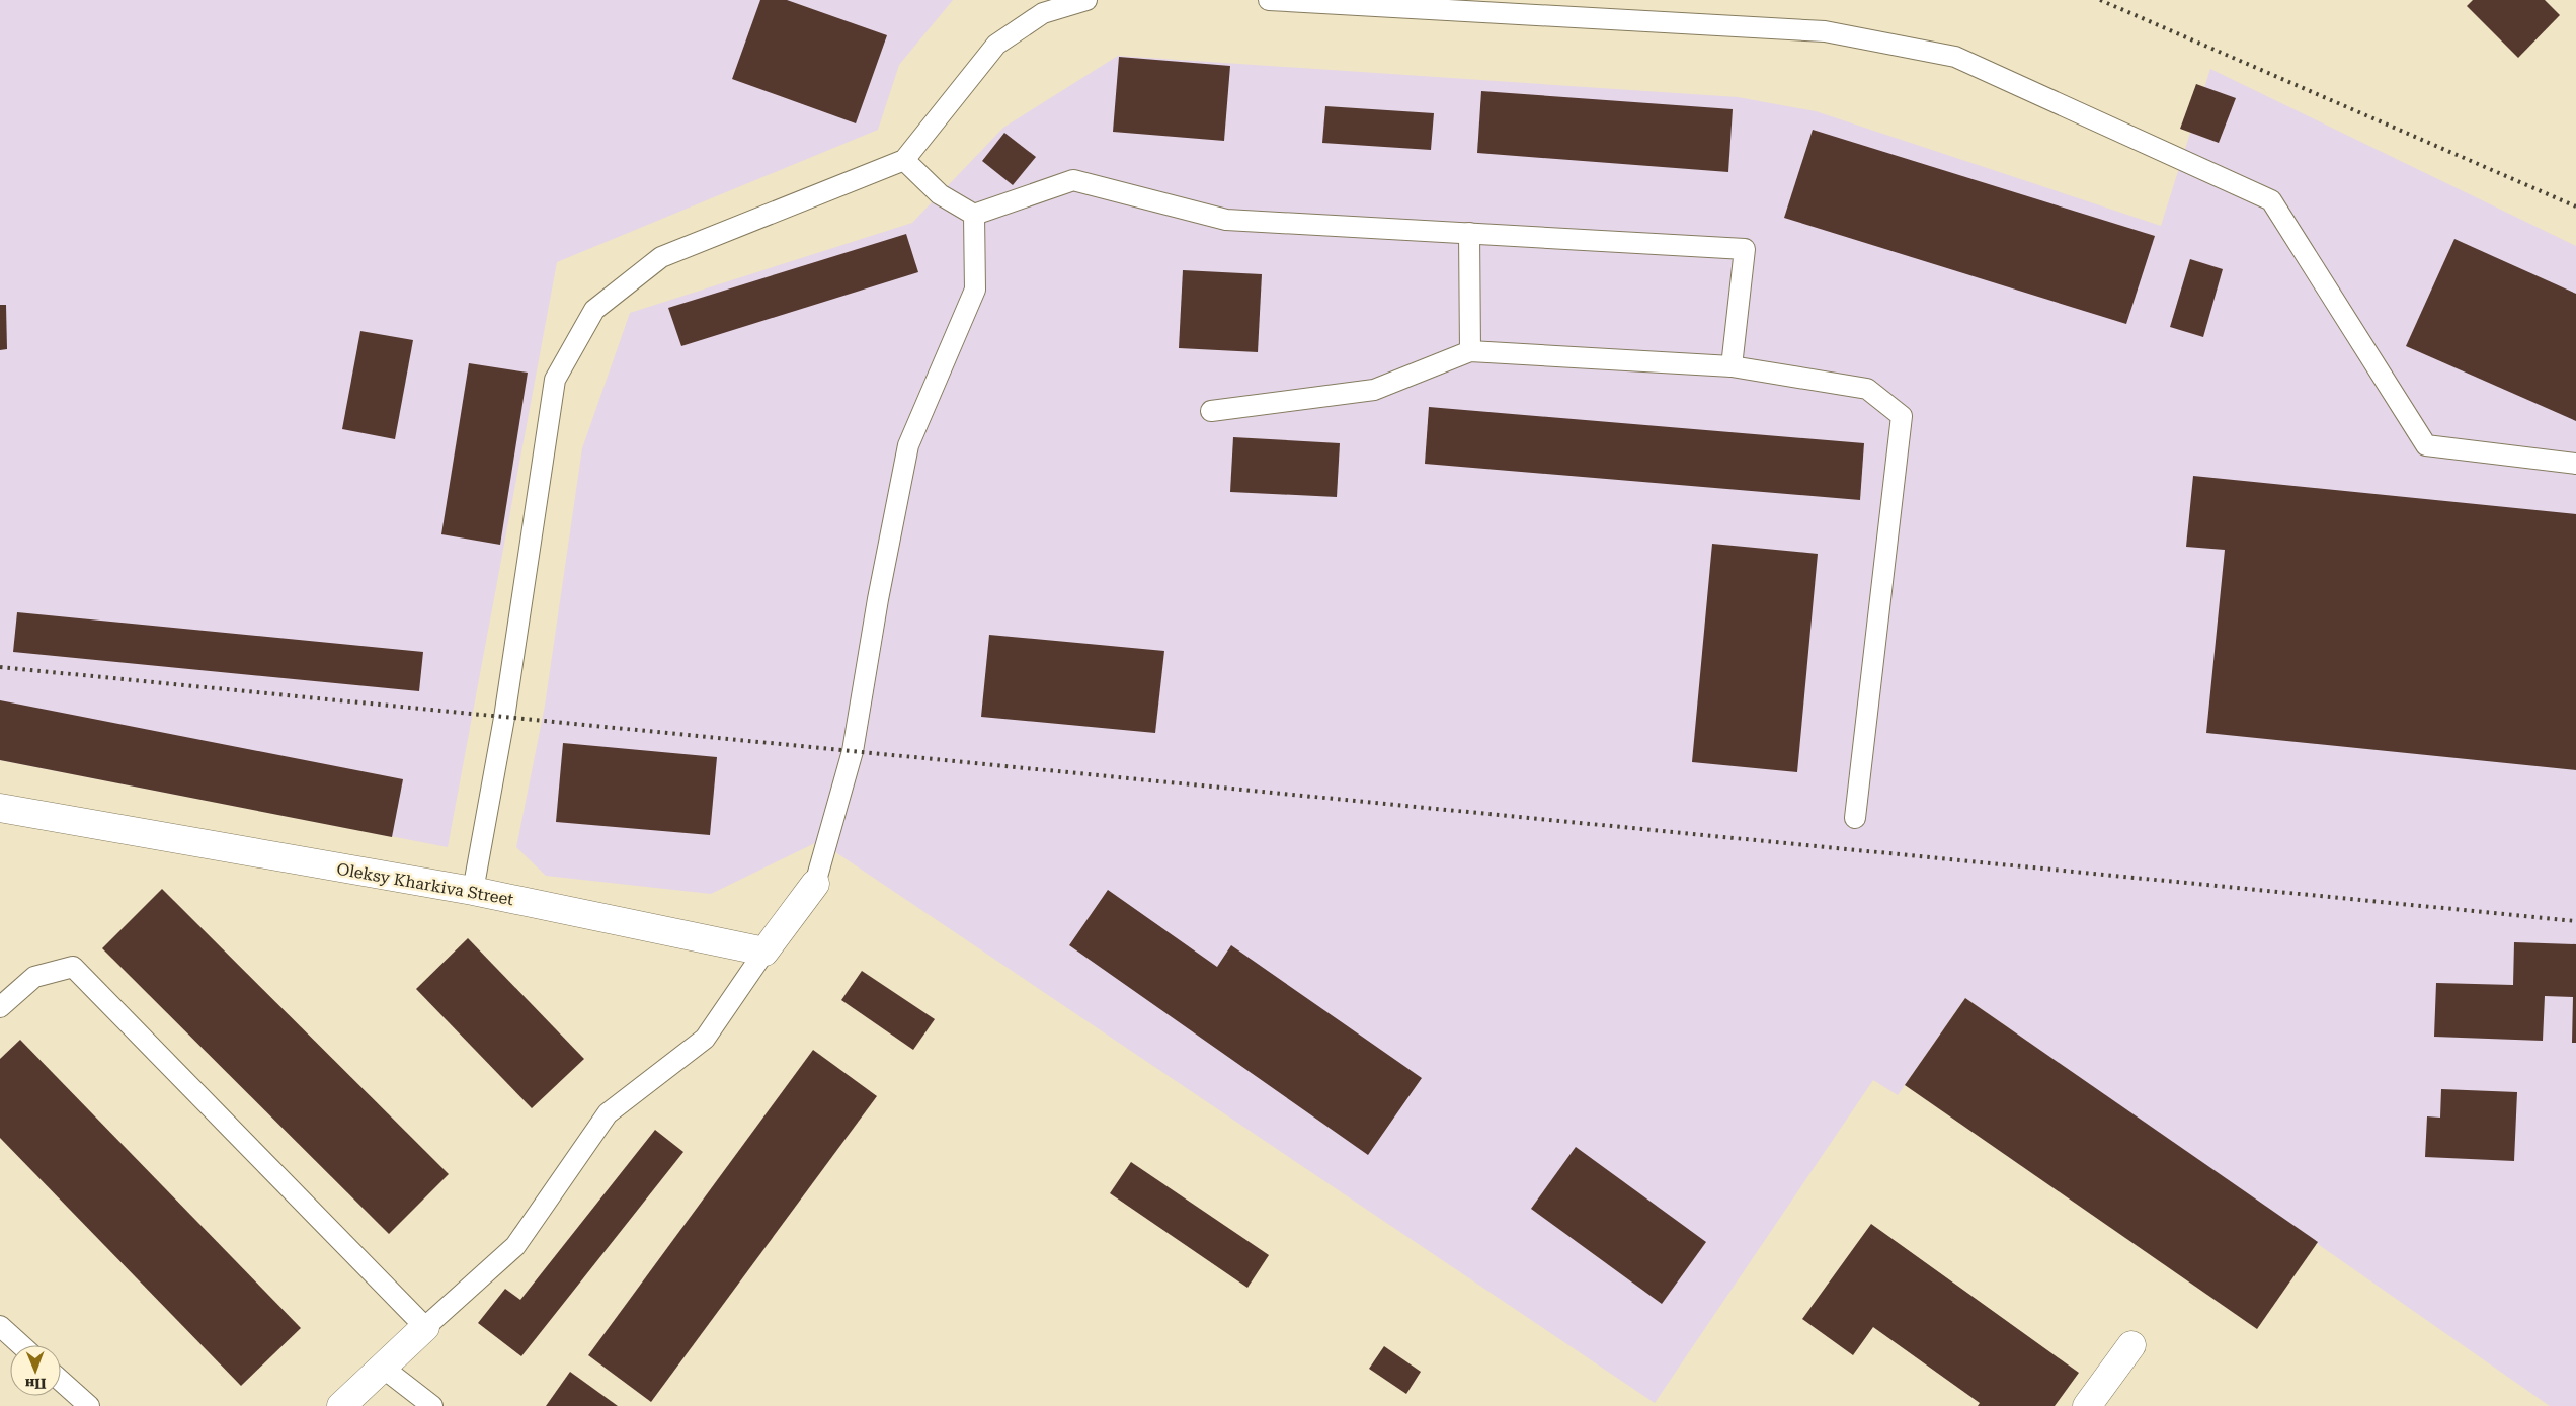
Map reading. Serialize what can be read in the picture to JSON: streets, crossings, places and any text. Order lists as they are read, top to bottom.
{
  "streets": {
    "street": ["Oleksy Kharkiva Street"]
  },
  "north": "bottom"
}
